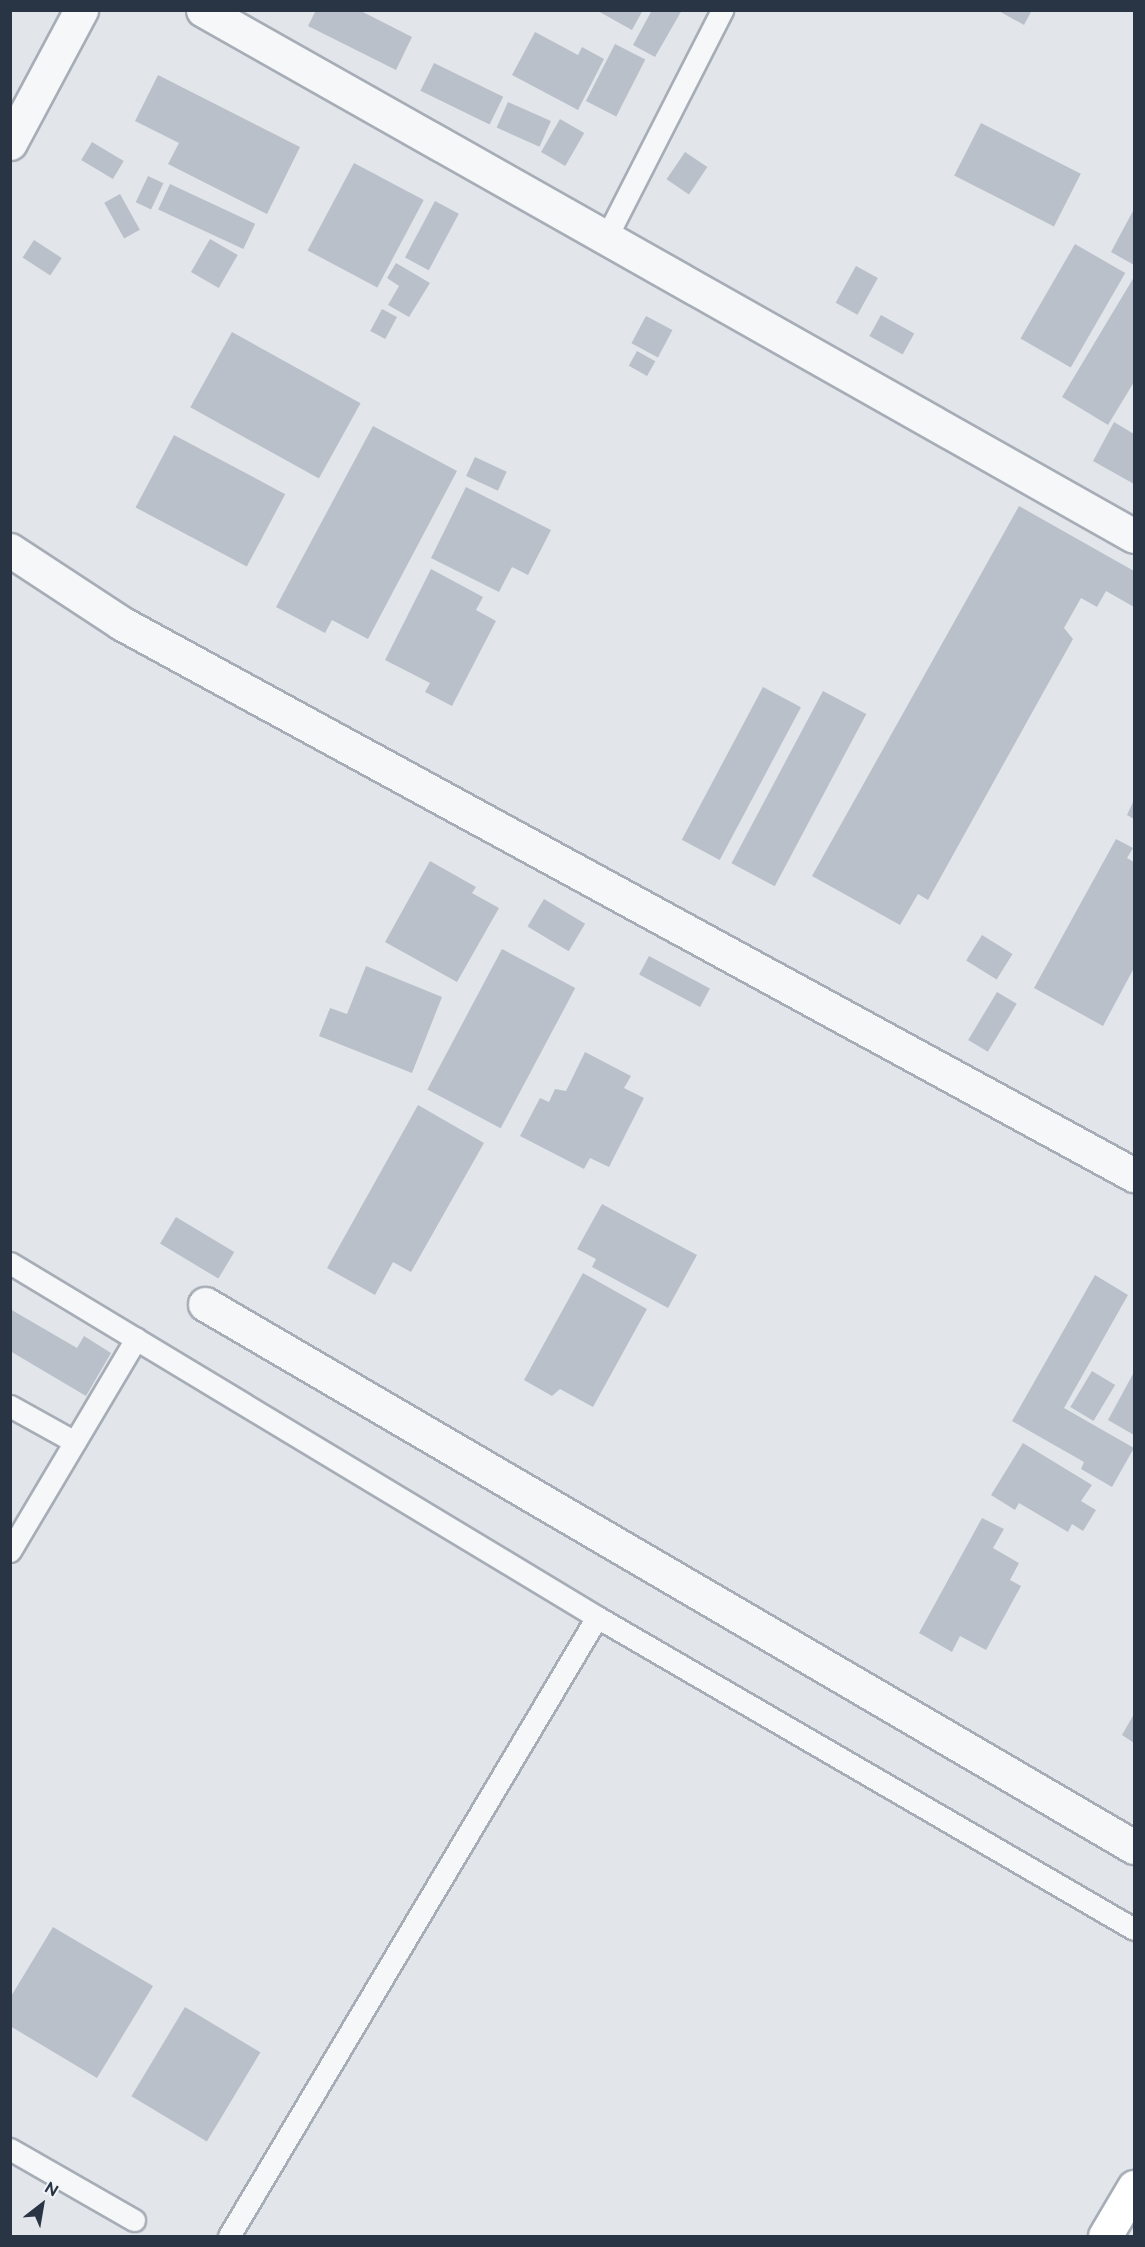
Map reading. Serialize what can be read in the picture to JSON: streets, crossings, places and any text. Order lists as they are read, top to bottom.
{
  "north": "top right"
}
